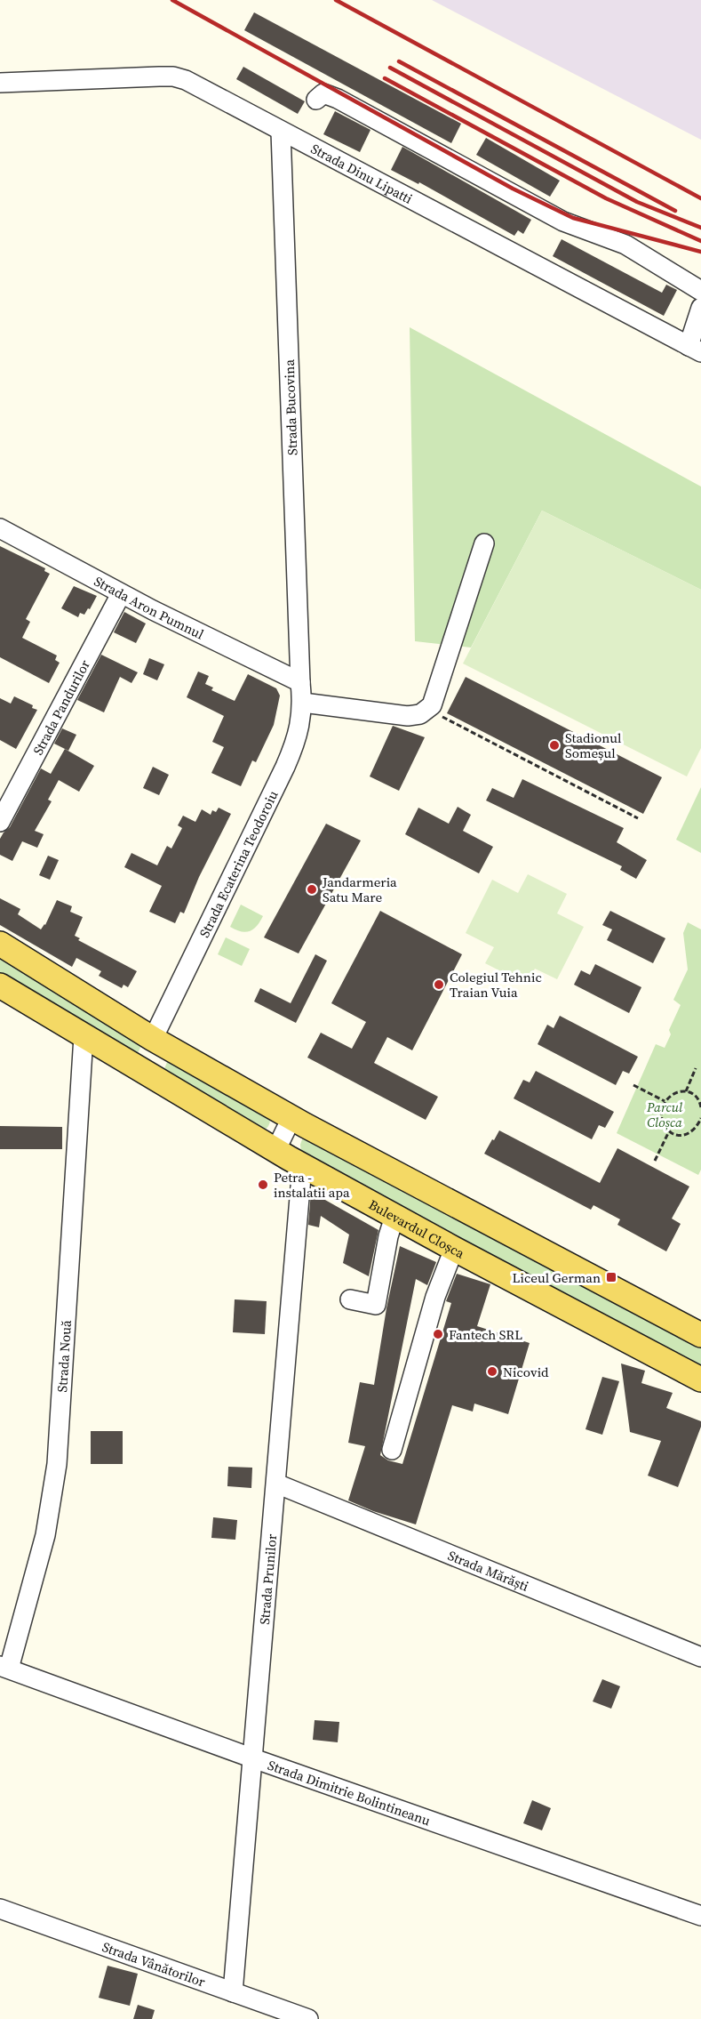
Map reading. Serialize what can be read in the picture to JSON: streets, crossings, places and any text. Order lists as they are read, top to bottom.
{
  "streets": {
    "main road": ["Bulevardul Cloșca"],
    "street": [
      "Strada Dinu Lipatti",
      "Strada Bucovina",
      "Strada Aron Pumnul",
      "Strada Pandurilor",
      "Strada Ecaterina Teodoroiu",
      "Strada Nouă",
      "Strada Mărăști",
      "Strada Prunilor",
      "Strada Dimitrie Bolintineanu",
      "Strada Vânătorilor"
    ]
  },
  "crossings": [
    ["Strada Dinu Lipatti", "Strada Bucovina"],
    ["Strada Bucovina", "Strada Aron Pumnul"],
    ["Strada Bucovina", "Strada Ecaterina Teodoroiu"],
    ["Strada Aron Pumnul", "Strada Pandurilor"],
    ["Strada Aron Pumnul", "Strada Ecaterina Teodoroiu"],
    ["Bulevardul Cloșca", "Strada Nouă"],
    ["Bulevardul Cloșca", "Strada Prunilor"],
    ["Strada Nouă", "Strada Dimitrie Bolintineanu"],
    ["Strada Mărăști", "Strada Prunilor"],
    ["Strada Prunilor", "Strada Dimitrie Bolintineanu"],
    ["Strada Prunilor", "Strada Vânătorilor"]
  ],
  "parks": ["Parcul Cloșca"],
  "places": {
    "other": [
      "Stadionul Someșul",
      "Jandarmeria Satu Mare",
      "Colegiul Tehnic Traian Vuia",
      "Petra - instalatii apa",
      "Fantech SRL",
      "Nicovid"
    ],
    "transit": ["Liceul German"]
  }
}
